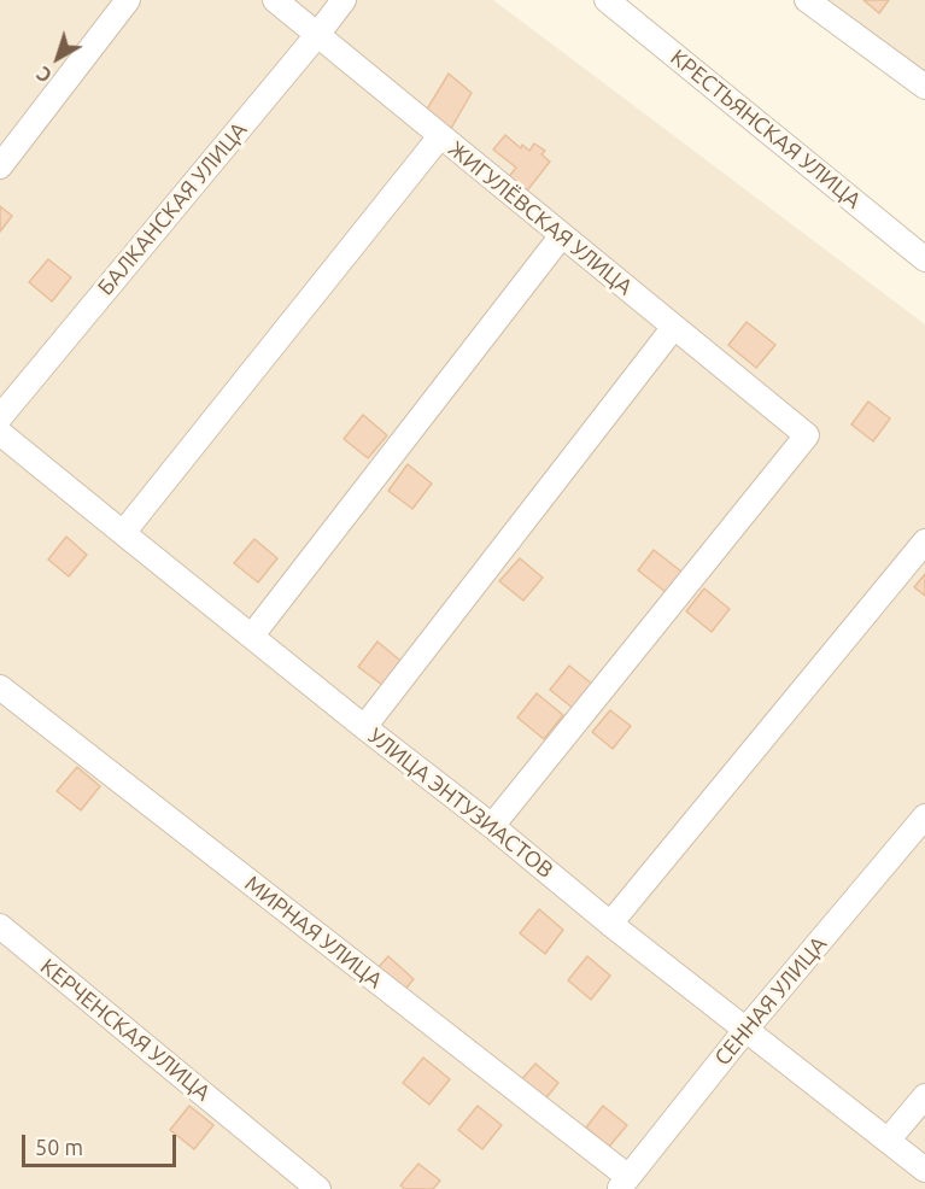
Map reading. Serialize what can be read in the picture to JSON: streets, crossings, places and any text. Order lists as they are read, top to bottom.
{
  "streets": {
    "street": [
      "КРЕСТЬЯНСКАЯ УЛИЦА",
      "БАЛКАНСКАЯ УЛИЦА",
      "ЖИГУЛЁВСКАЯ УЛИЦА",
      "УЛИЦА ЭНТУЗИАСТОВ",
      "МИРНАЯ УЛИЦА",
      "СЕННАЯ УЛИЦА",
      "КЕРЧЕНСКАЯ УЛИЦА"
    ]
  },
  "crossings": [
    ["БАЛКАНСКАЯ УЛИЦА", "ЖИГУЛЁВСКАЯ УЛИЦА"],
    ["ЖИГУЛЁВСКАЯ УЛИЦА", "УЛИЦА ЭНТУЗИАСТОВ"],
    ["УЛИЦА ЭНТУЗИАСТОВ", "СЕННАЯ УЛИЦА"],
    ["МИРНАЯ УЛИЦА", "СЕННАЯ УЛИЦА"]
  ],
  "scale_bar": "50 m",
  "north": "bottom left"
}
